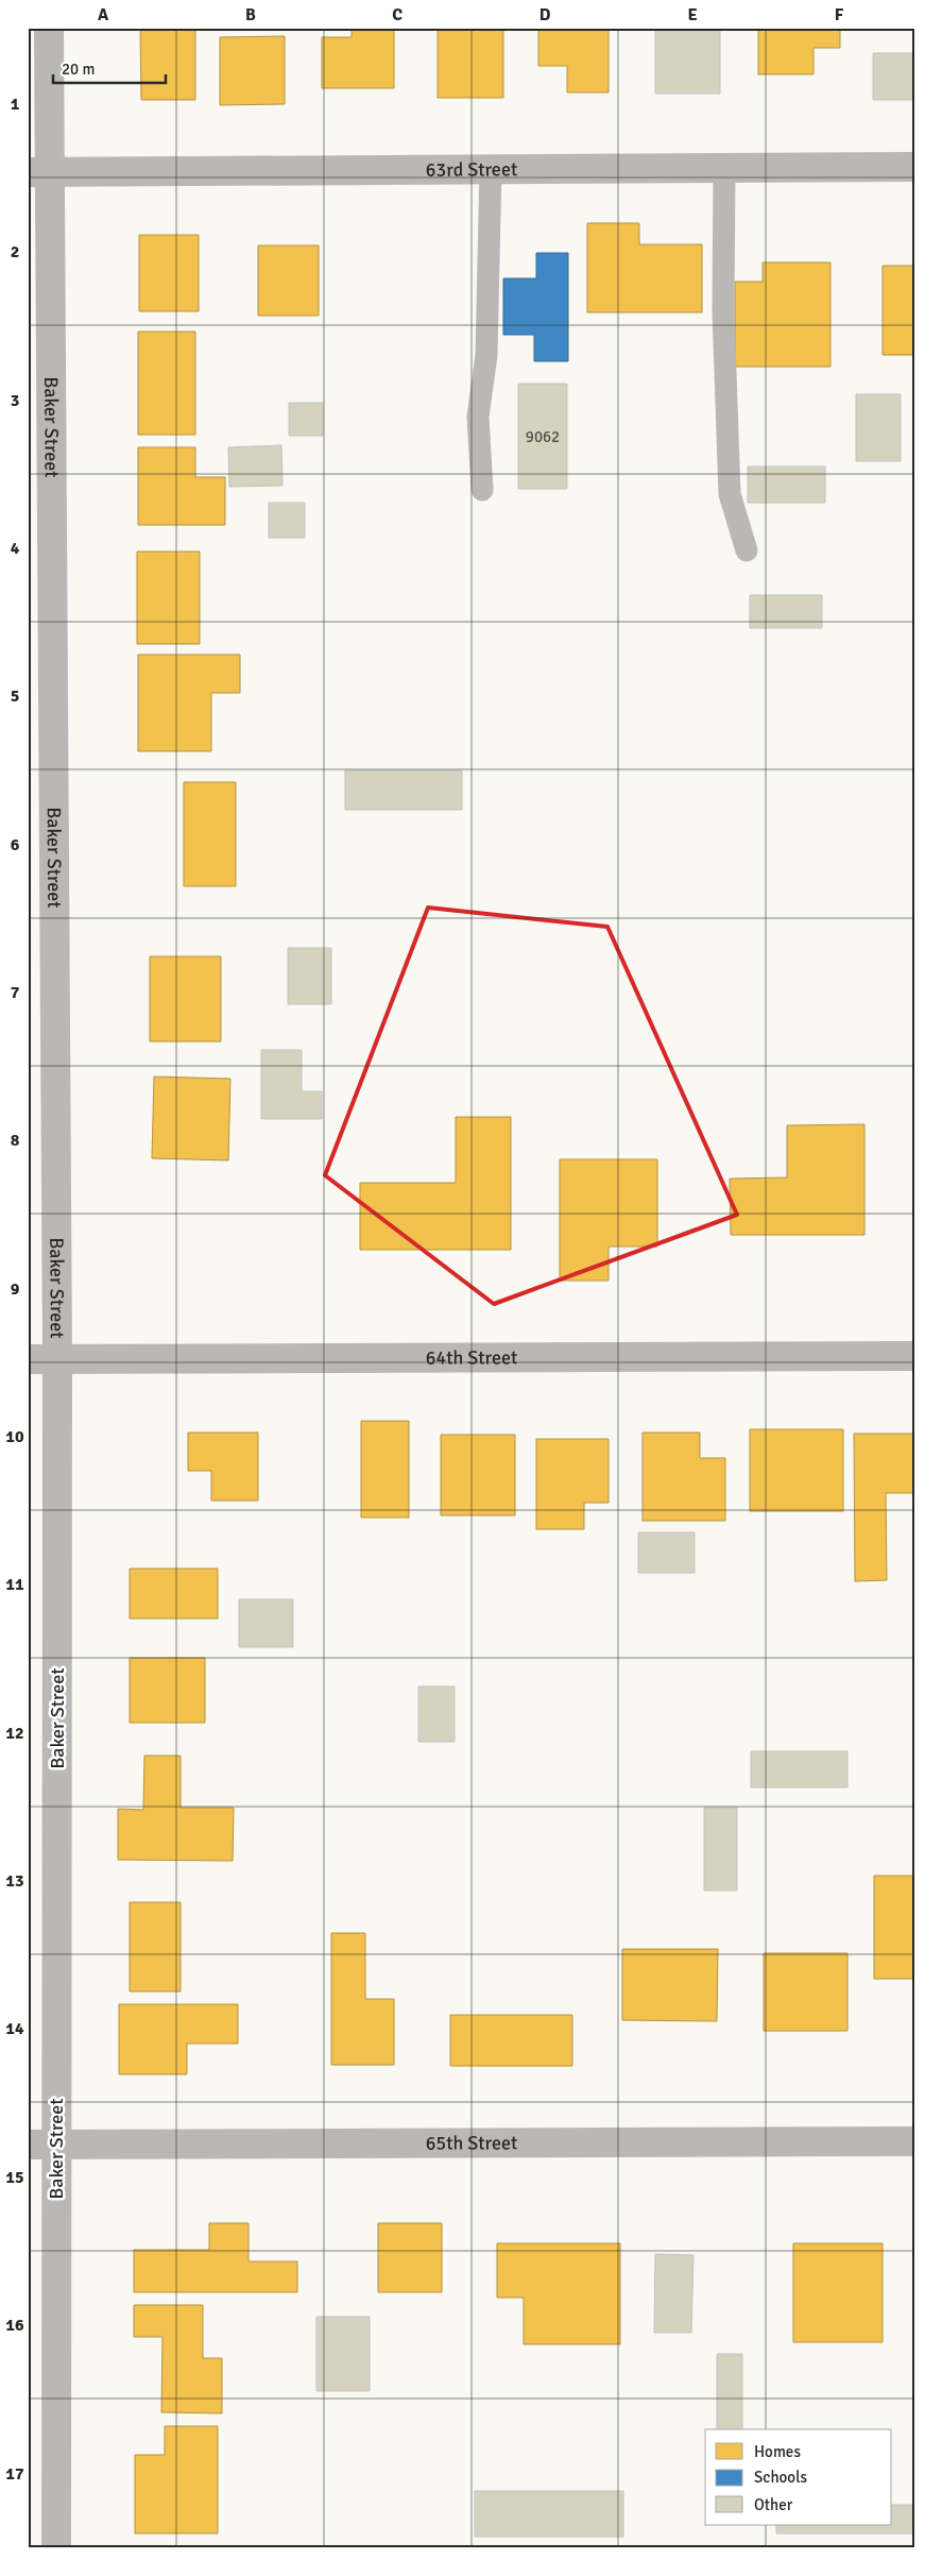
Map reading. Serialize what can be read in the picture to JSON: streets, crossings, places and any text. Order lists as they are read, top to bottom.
{
  "streets": {
    "street": [
      "63rd Street",
      "Baker Street",
      "64th Street",
      "65th Street"
    ]
  },
  "crossings": [
    ["63rd Street", "Baker Street"],
    ["Baker Street", "64th Street"],
    ["Baker Street", "65th Street"]
  ],
  "house_numbers": ["9062"],
  "legend": ["Homes", "Schools", "Other"],
  "scale_bar": "20 m",
  "grid": {
    "columns": [
      "A",
      "B",
      "C",
      "D",
      "E",
      "F"
    ],
    "rows": [
      "1",
      "2",
      "3",
      "4",
      "5",
      "6",
      "7",
      "8",
      "9",
      "10",
      "11",
      "12",
      "13",
      "14",
      "15",
      "16",
      "17"
    ]
  }
}
